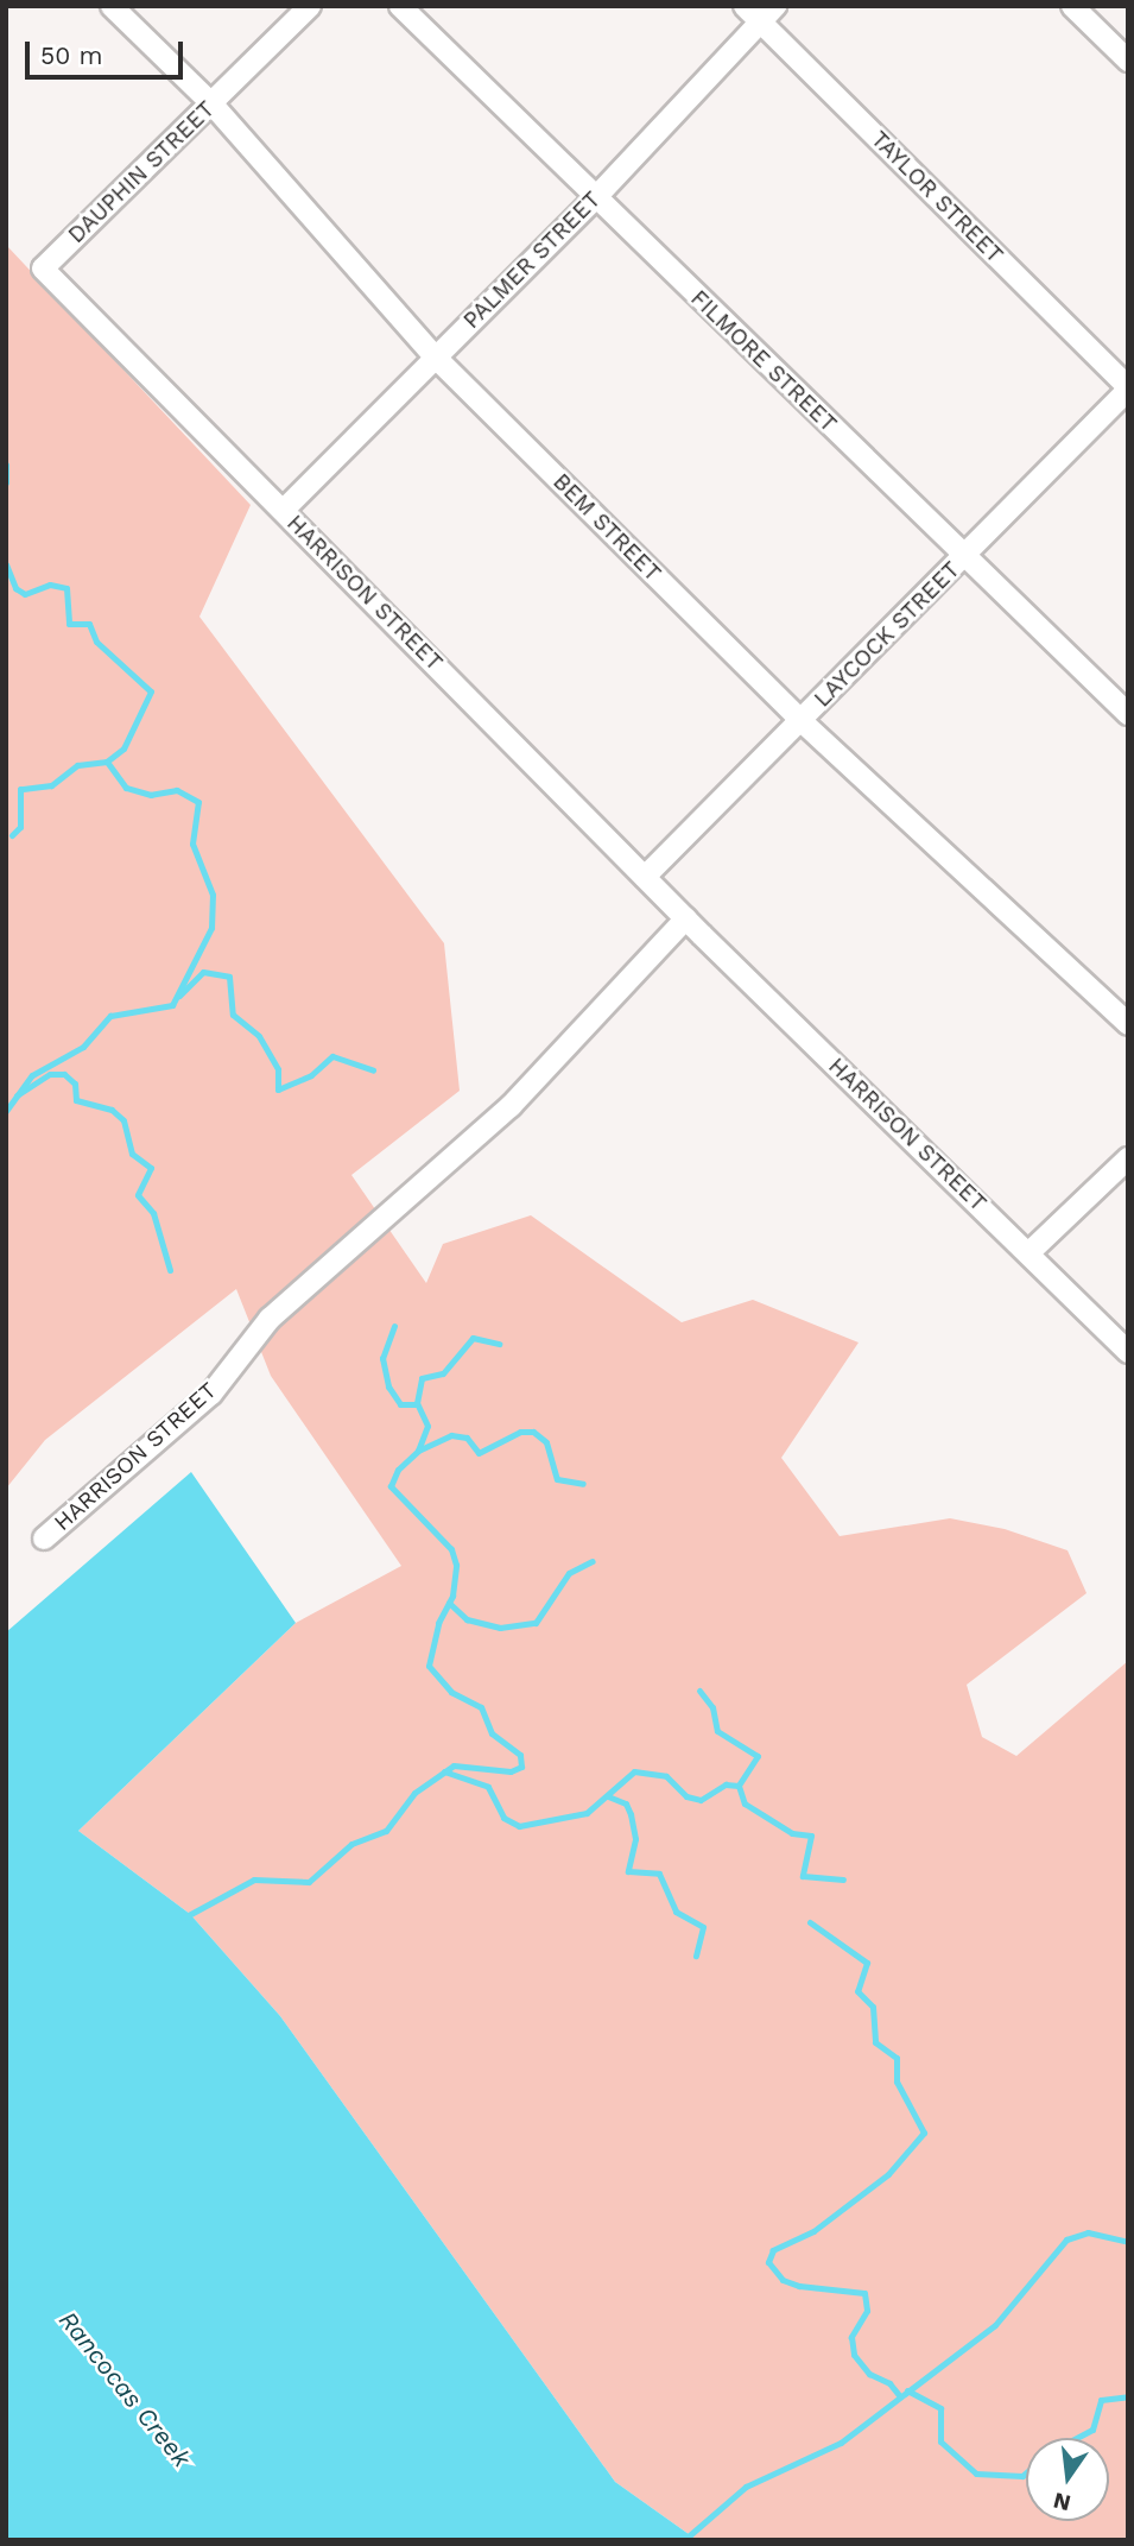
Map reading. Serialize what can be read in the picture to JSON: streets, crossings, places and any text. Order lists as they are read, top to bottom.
{
  "streets": {
    "street": [
      "DAUPHIN STREET",
      "TAYLOR STREET",
      "PALMER STREET",
      "FILMORE STREET",
      "BEM STREET",
      "HARRISON STREET",
      "LAYCOCK STREET"
    ]
  },
  "crossings": [
    ["DAUPHIN STREET", "BEM STREET"],
    ["DAUPHIN STREET", "HARRISON STREET"],
    ["TAYLOR STREET", "PALMER STREET"],
    ["TAYLOR STREET", "LAYCOCK STREET"],
    ["PALMER STREET", "FILMORE STREET"],
    ["PALMER STREET", "BEM STREET"],
    ["PALMER STREET", "HARRISON STREET"],
    ["FILMORE STREET", "LAYCOCK STREET"],
    ["BEM STREET", "LAYCOCK STREET"],
    ["HARRISON STREET", "LAYCOCK STREET"]
  ],
  "water": ["Rancocas Creek"],
  "scale_bar": "50 m",
  "north": "bottom"
}
